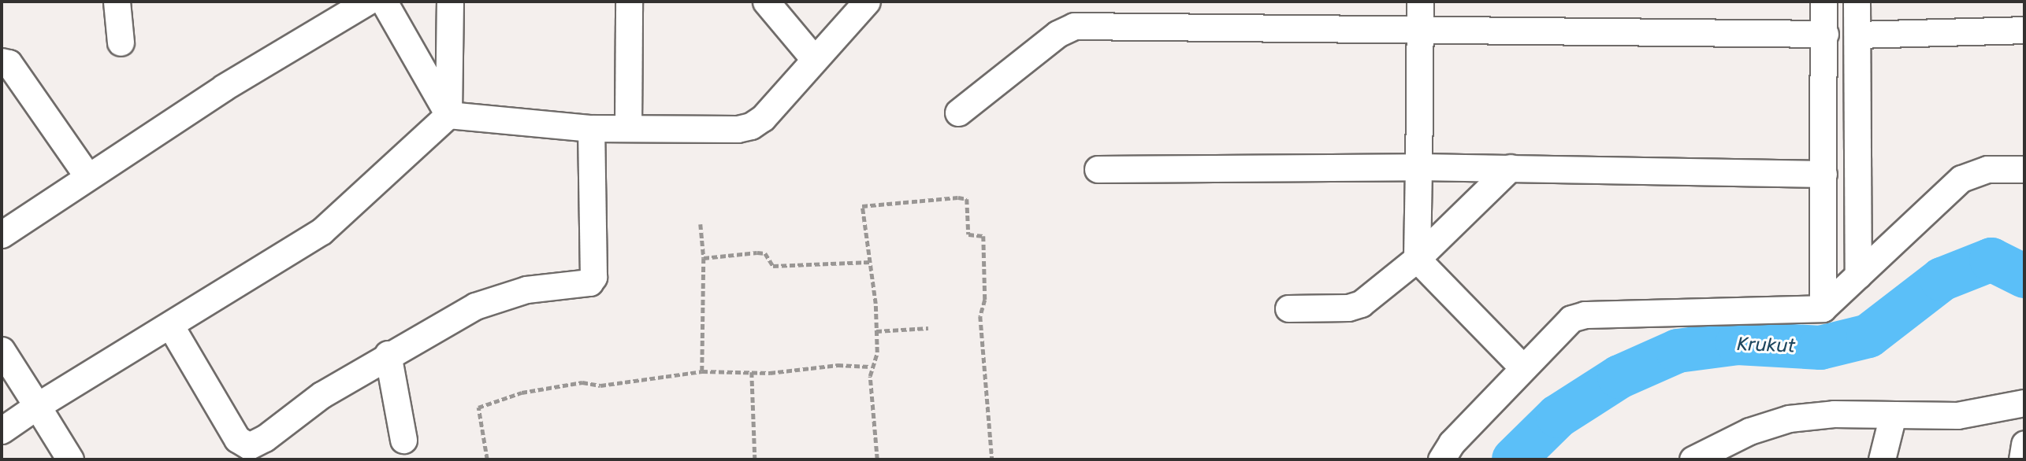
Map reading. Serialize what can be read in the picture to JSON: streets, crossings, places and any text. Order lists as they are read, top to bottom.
{
  "water": ["Krukut"]
}
